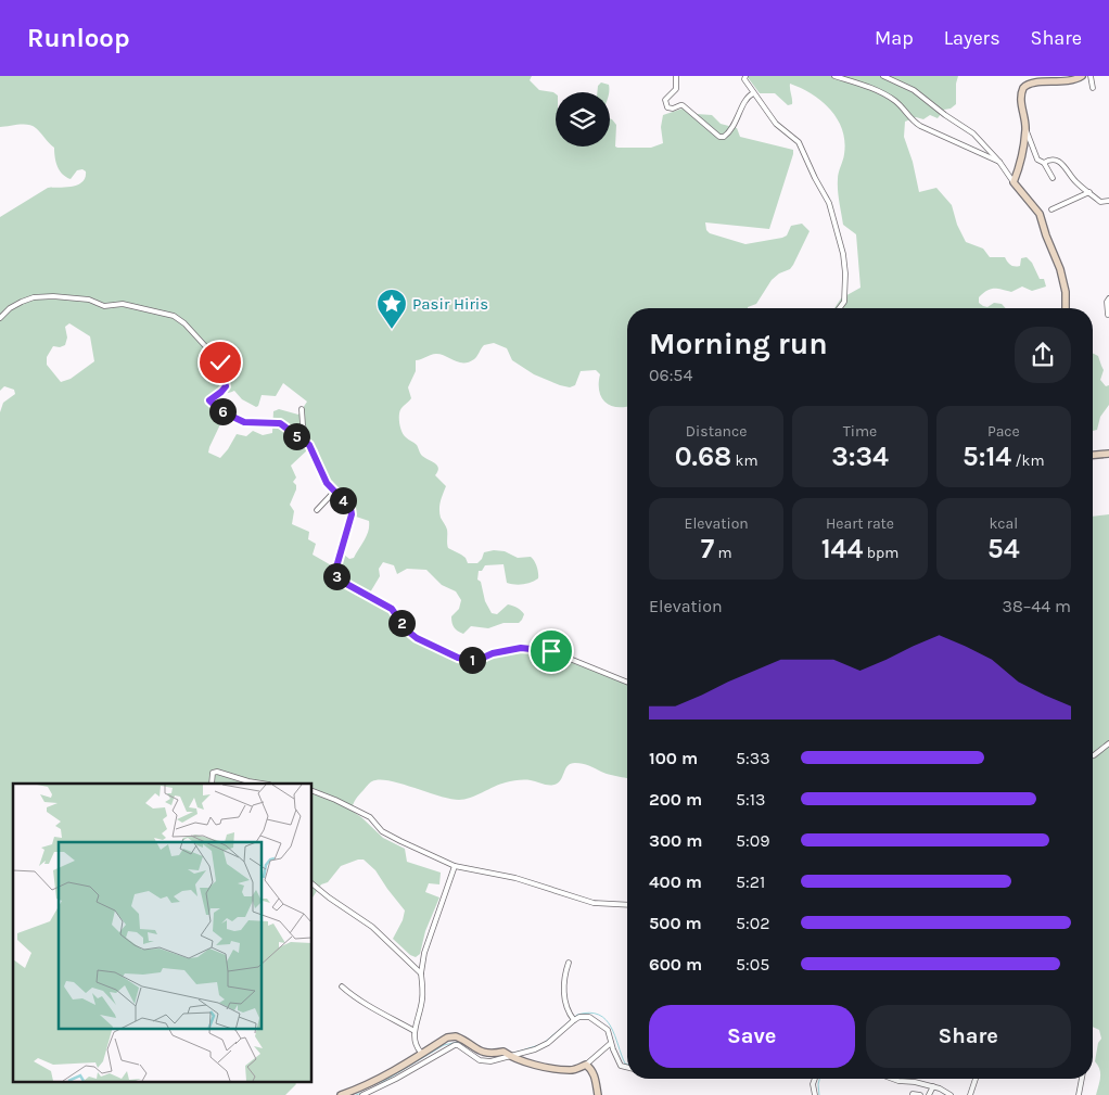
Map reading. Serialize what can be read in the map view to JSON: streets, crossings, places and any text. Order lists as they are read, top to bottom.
{
  "places": {
    "place": ["Pasir Hiris"]
  },
  "page": {
    "header": "Runloop",
    "nav": ["Map", "Layers", "Share"],
    "heading": ["Morning run", "06:54"],
    "pins": [
      "6",
      "5",
      "4",
      "3",
      "2",
      "1"
    ],
    "stats": [
      ["Distance", "0.68 km"],
      ["Time", "3:34"],
      ["Pace", "5:14 /km"],
      ["Elevation", "7 m"],
      ["Heart rate", "144 bpm"],
      ["kcal", "54"]
    ],
    "chart": ["Elevation", "38–44 m"],
    "list": [
      {
        "name": "100 m",
        "note": "5:33"
      },
      {
        "name": "200 m",
        "note": "5:13"
      },
      {
        "name": "300 m",
        "note": "5:09"
      },
      {
        "name": "400 m",
        "note": "5:21"
      },
      {
        "name": "500 m",
        "note": "5:02"
      },
      {
        "name": "600 m",
        "note": "5:05"
      }
    ],
    "buttons": ["Save", "Share"]
  }
}
